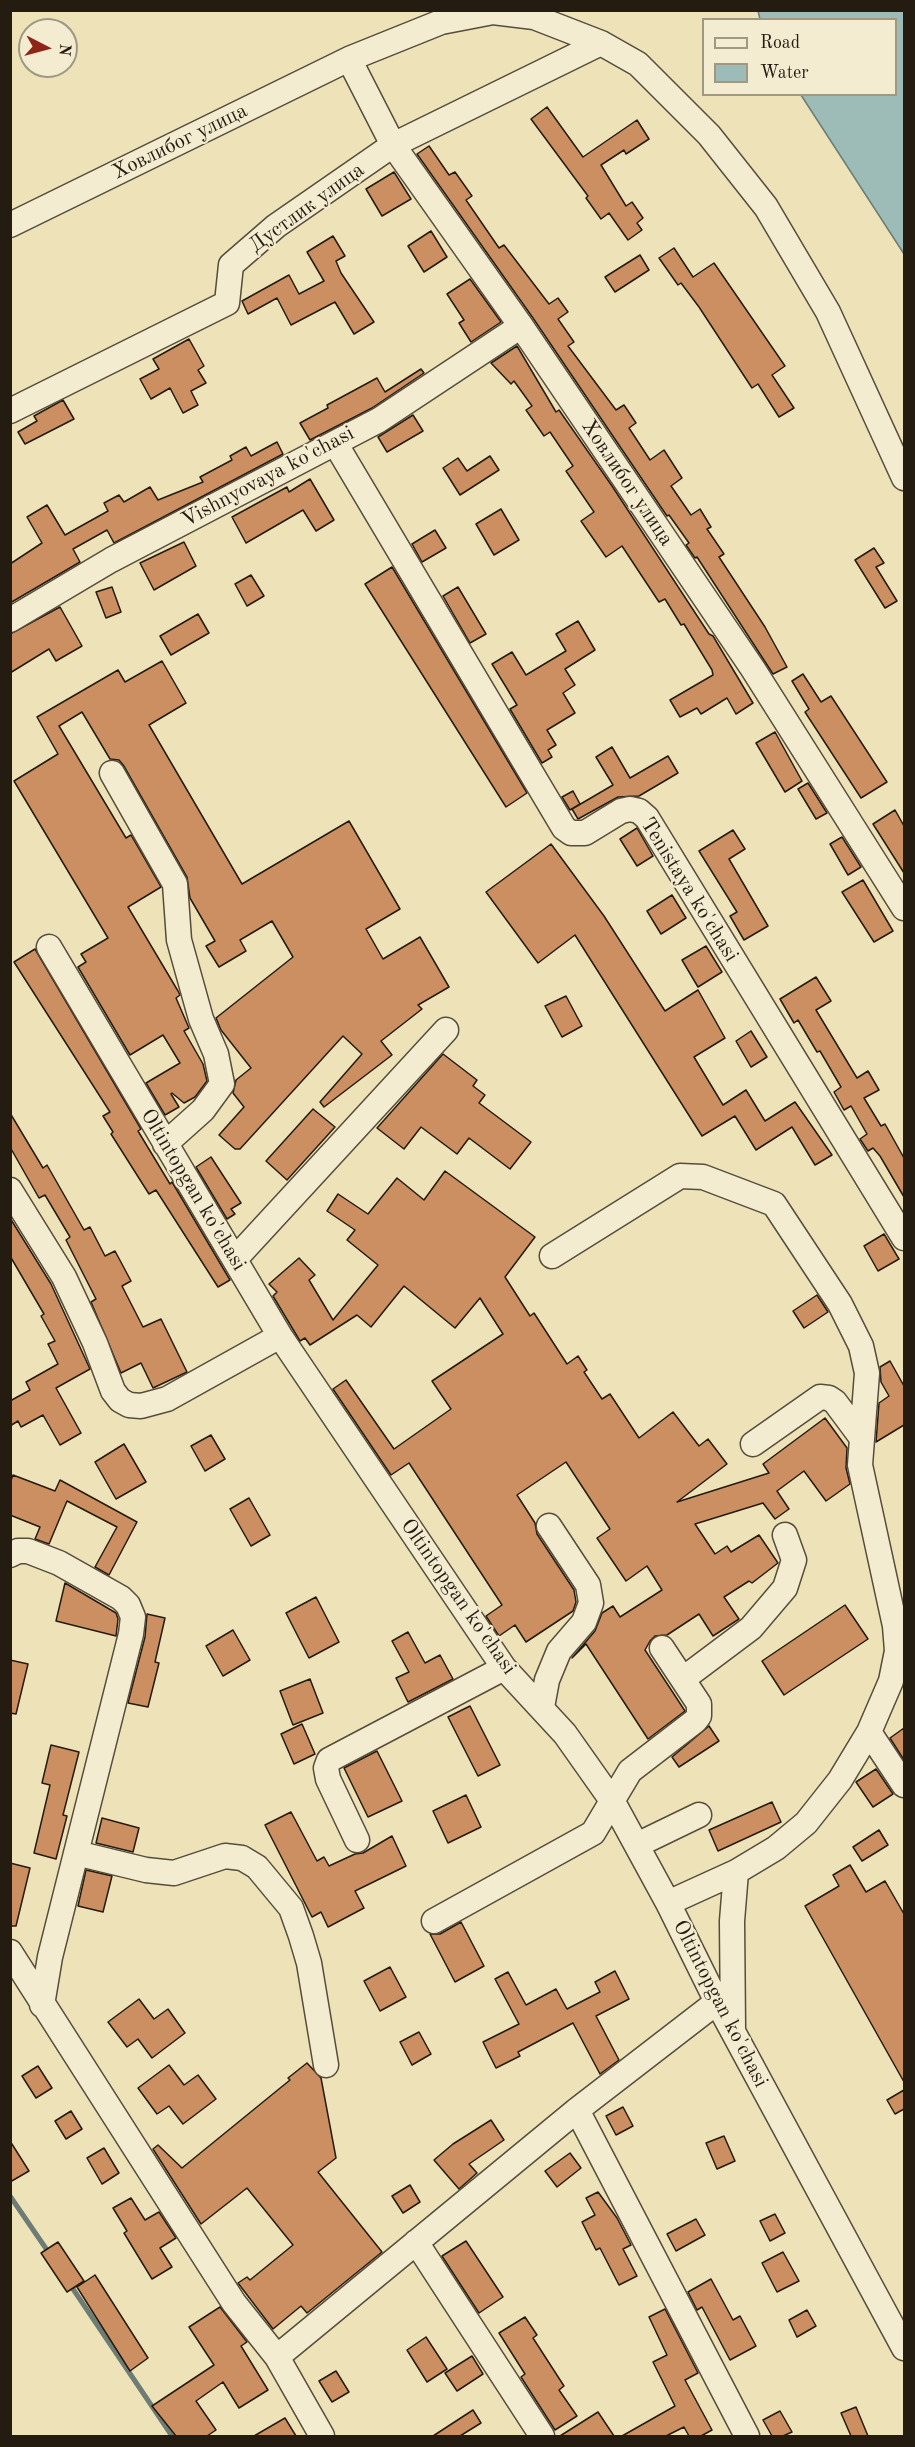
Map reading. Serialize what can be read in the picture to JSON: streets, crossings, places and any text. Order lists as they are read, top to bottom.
{
  "streets": {
    "street": [
      "Ховлибог улица",
      "Дустлик улица",
      "Vishnyovaya ko'chasi",
      "Tenistaya ko'chasi",
      "Oltintopgan ko'chasi"
    ]
  },
  "crossings": [
    ["Ховлибог улица", "Дустлик улица"],
    ["Ховлибог улица", "Vishnyovaya ko'chasi"],
    ["Vishnyovaya ko'chasi", "Tenistaya ko'chasi"]
  ],
  "legend": ["Road", "Water"],
  "north": "right"
}
